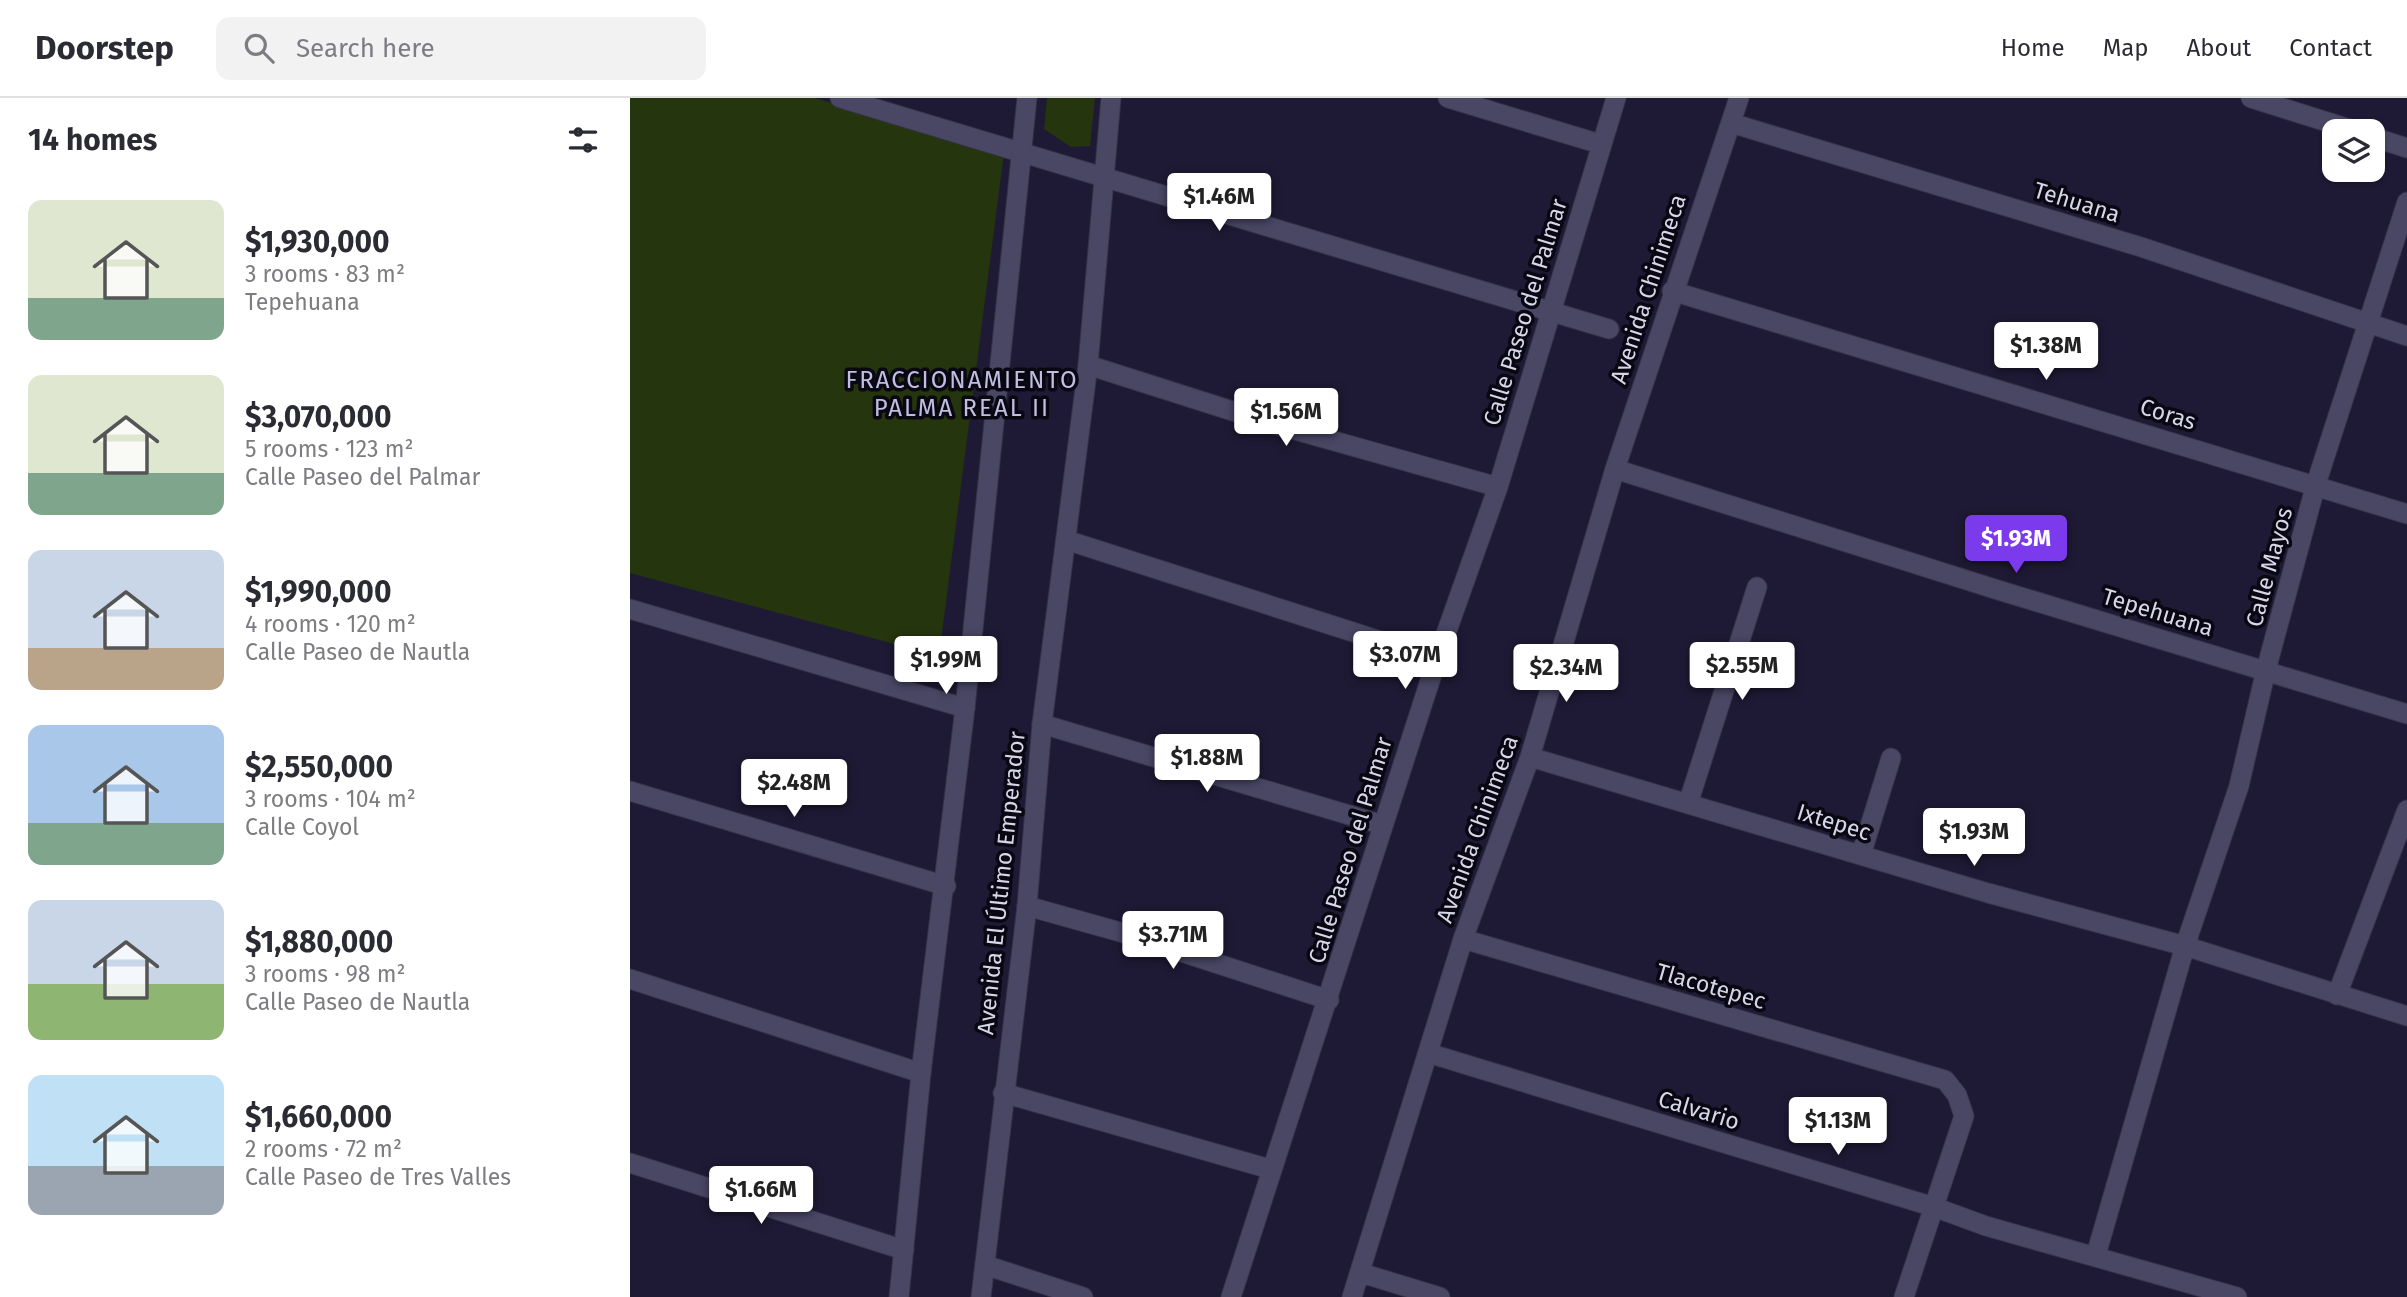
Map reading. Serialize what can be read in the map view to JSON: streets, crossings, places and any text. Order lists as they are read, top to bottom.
{
  "streets": {
    "street": [
      "Tehuana",
      "Avenida Chinimeca",
      "Calle Paseo del Palmar",
      "Coras",
      "Calle Mayos",
      "Tepehuana",
      "Ixtepec",
      "Avenida El Último Emperador",
      "Tlacotepec",
      "Calvario"
    ]
  },
  "crossings": [
    ["Tehuana", "Avenida Chinimeca"],
    ["Tehuana", "Calle Mayos"],
    ["Avenida Chinimeca", "Coras"],
    ["Avenida Chinimeca", "Tepehuana"],
    ["Avenida Chinimeca", "Ixtepec"],
    ["Avenida Chinimeca", "Tlacotepec"],
    ["Avenida Chinimeca", "Calvario"],
    ["Coras", "Calle Mayos"],
    ["Calle Mayos", "Tepehuana"],
    ["Calle Mayos", "Ixtepec"],
    ["Calle Mayos", "Calvario"],
    ["Tlacotepec", "Calvario"]
  ],
  "districts": ["FRACCIONAMIENTO PALMA REAL II"],
  "page": {
    "header": "Doorstep",
    "search": "Search here",
    "nav": [
      "Home",
      "Map",
      "About",
      "Contact"
    ],
    "heading": "14 homes",
    "price": [
      "$1.46M",
      "$1.38M",
      "$1.56M",
      "$1.93M",
      "$3.07M",
      "$1.99M",
      "$2.55M",
      "$2.34M",
      "$1.88M",
      "$2.48M",
      "$1.93M",
      "$3.71M",
      "$1.13M",
      "$1.66M"
    ],
    "list": [
      {
        "name": "$1,930,000",
        "note": "3 rooms · 83 m² · Tepehuana"
      },
      {
        "name": "$3,070,000",
        "note": "5 rooms · 123 m² · Calle Paseo del Palmar"
      },
      {
        "name": "$1,990,000",
        "note": "4 rooms · 120 m² · Calle Paseo de Nautla"
      },
      {
        "name": "$2,550,000",
        "note": "3 rooms · 104 m² · Calle Coyol"
      },
      {
        "name": "$1,880,000",
        "note": "3 rooms · 98 m² · Calle Paseo de Nautla"
      },
      {
        "name": "$1,660,000",
        "note": "2 rooms · 72 m² · Calle Paseo de Tres Valles"
      }
    ]
  }
}
